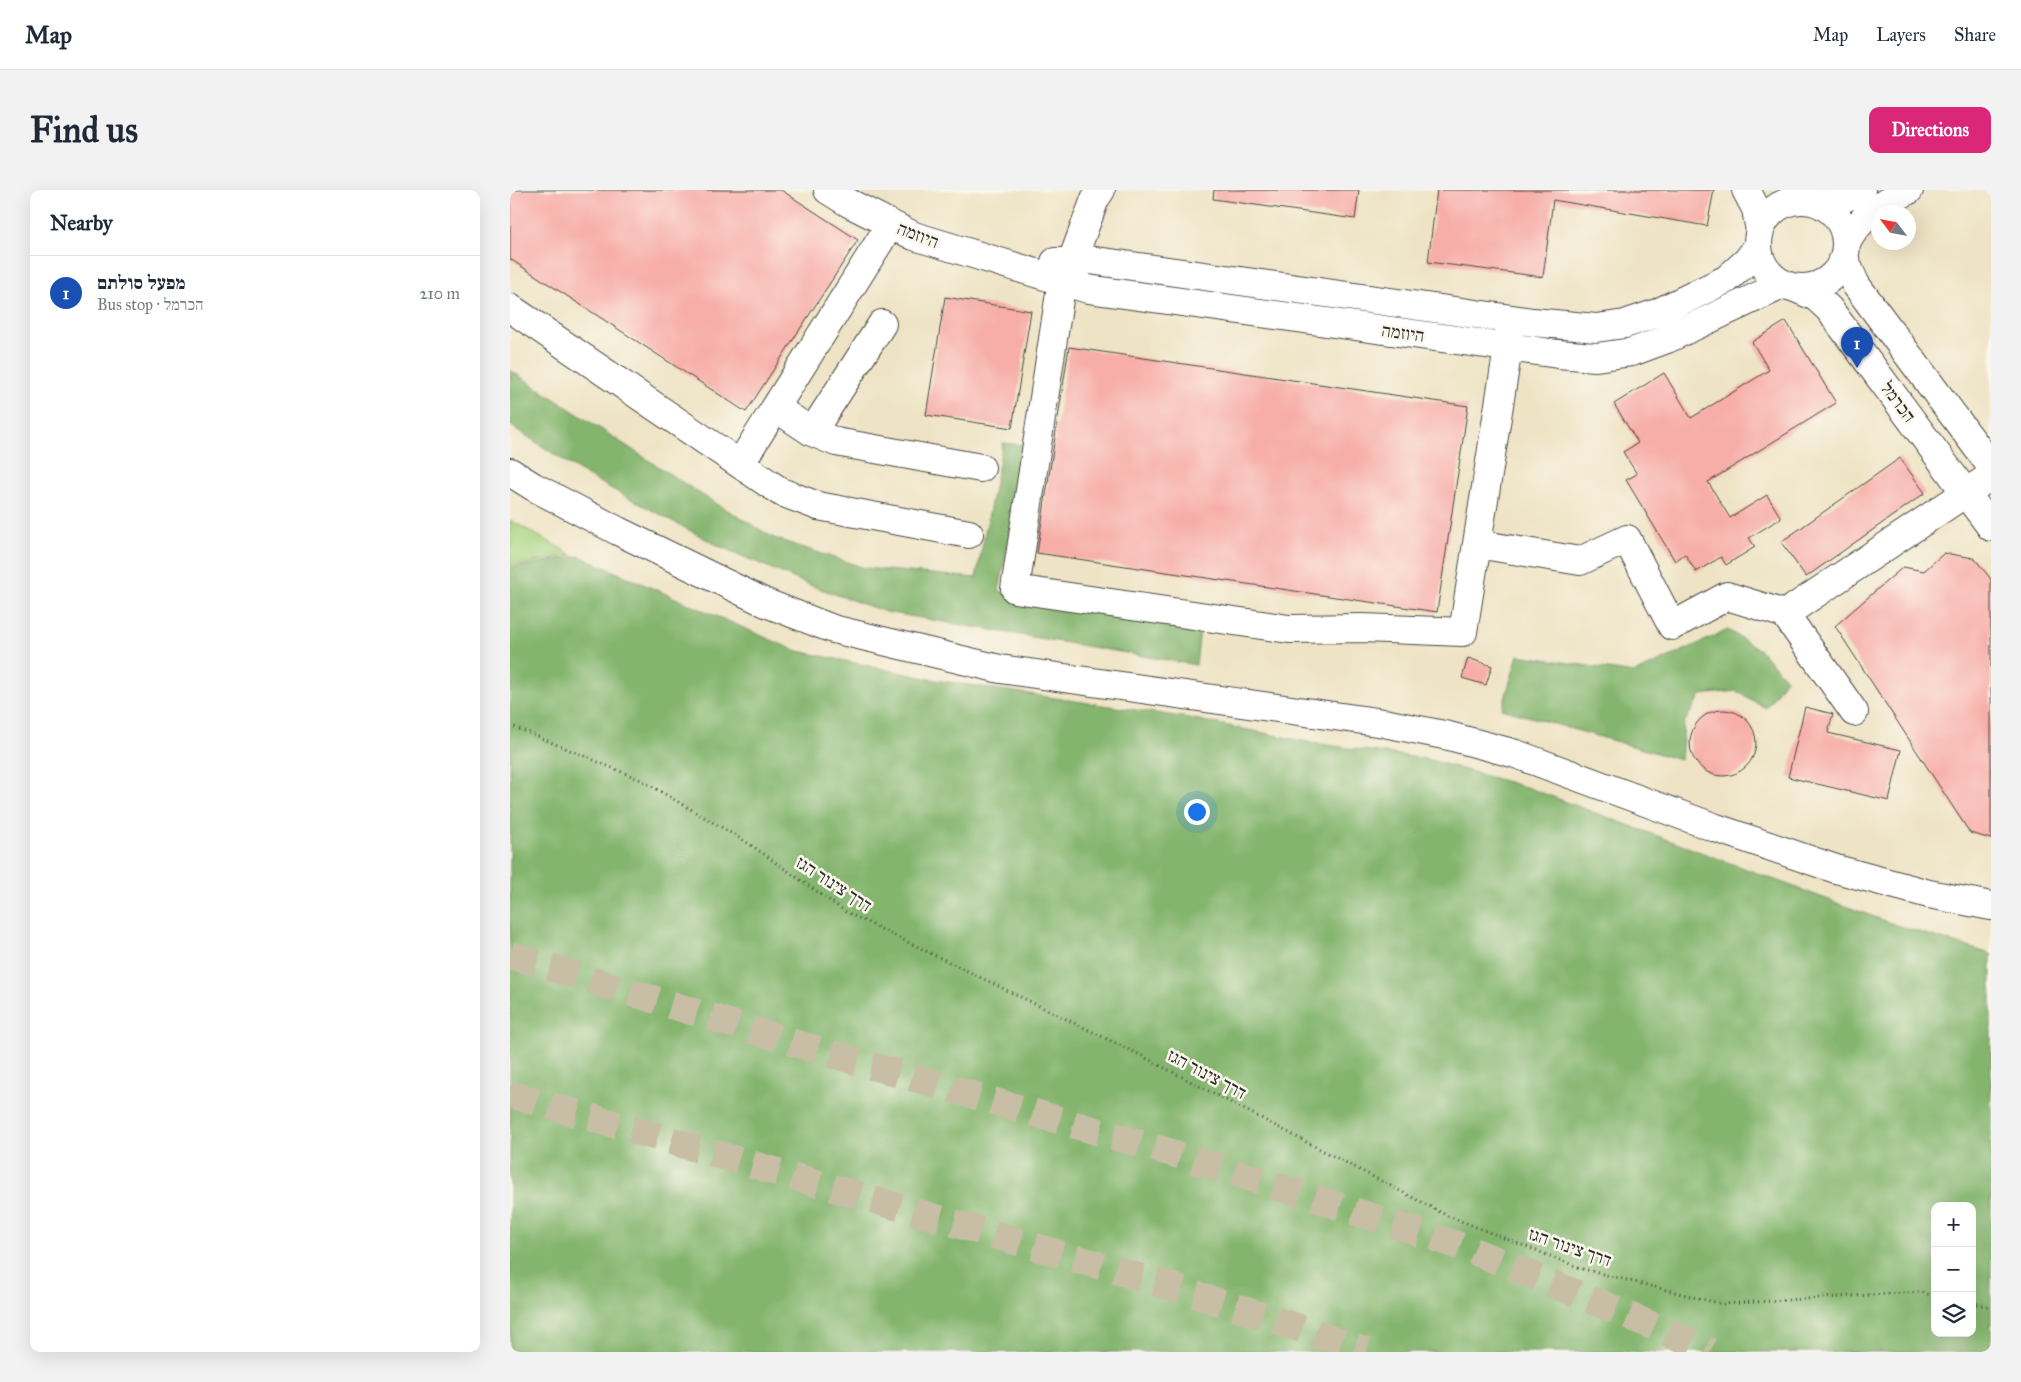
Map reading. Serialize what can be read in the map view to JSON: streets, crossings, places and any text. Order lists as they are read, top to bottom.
{
  "streets": {
    "street": ["היוזמה", "הכרמל"],
    "path": ["דרך צינור הגז"]
  },
  "crossings": [
    ["היוזמה", "הכרמל"]
  ],
  "north": "top left",
  "page": {
    "header": "Map",
    "nav": ["Map", "Layers", "Share"],
    "buttons": "Directions",
    "title": "Find us",
    "heading": "Nearby",
    "list": [
      {
        "mark": "1",
        "name": "מפעל סולתם",
        "note": "Bus stop · הכרמל",
        "value": "210 m"
      }
    ],
    "pins": "1",
    "map_buttons": ["+", "−"]
  }
}
